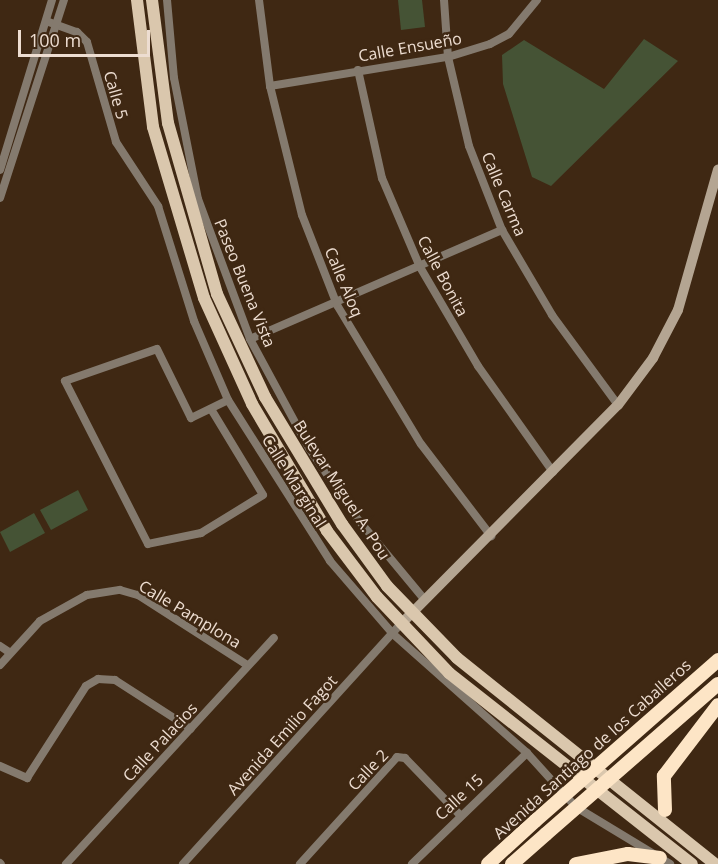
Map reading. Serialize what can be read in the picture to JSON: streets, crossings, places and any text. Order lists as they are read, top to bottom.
{
  "streets": {
    "highway": ["Avenida Santiago de los Caballeros"],
    "main road": ["Bulevar Miguel A. Pou"],
    "street": [
      "Calle Ensueño",
      "Calle 5",
      "Calle Carma",
      "Calle Bonita",
      "Calle Aloq",
      "Paseo Buena Vista",
      "Calle Marginal",
      "Calle Pamplona",
      "Avenida Emilio Fagot",
      "Calle Palacios",
      "Calle 2",
      "Calle 15"
    ]
  },
  "crossings": [
    ["Calle Ensueño", "Calle Carma"],
    ["Calle Ensueño", "Calle Bonita"],
    ["Calle Ensueño", "Calle Aloq"],
    ["Calle 5", "Calle Marginal"],
    ["Calle Marginal", "Avenida Emilio Fagot"],
    ["Calle Marginal", "Calle 15"],
    ["Bulevar Miguel A. Pou", "Avenida Emilio Fagot"],
    ["Calle Pamplona", "Calle Palacios"],
    ["Calle 2", "Calle 15"]
  ],
  "scale_bar": "100 m"
}
